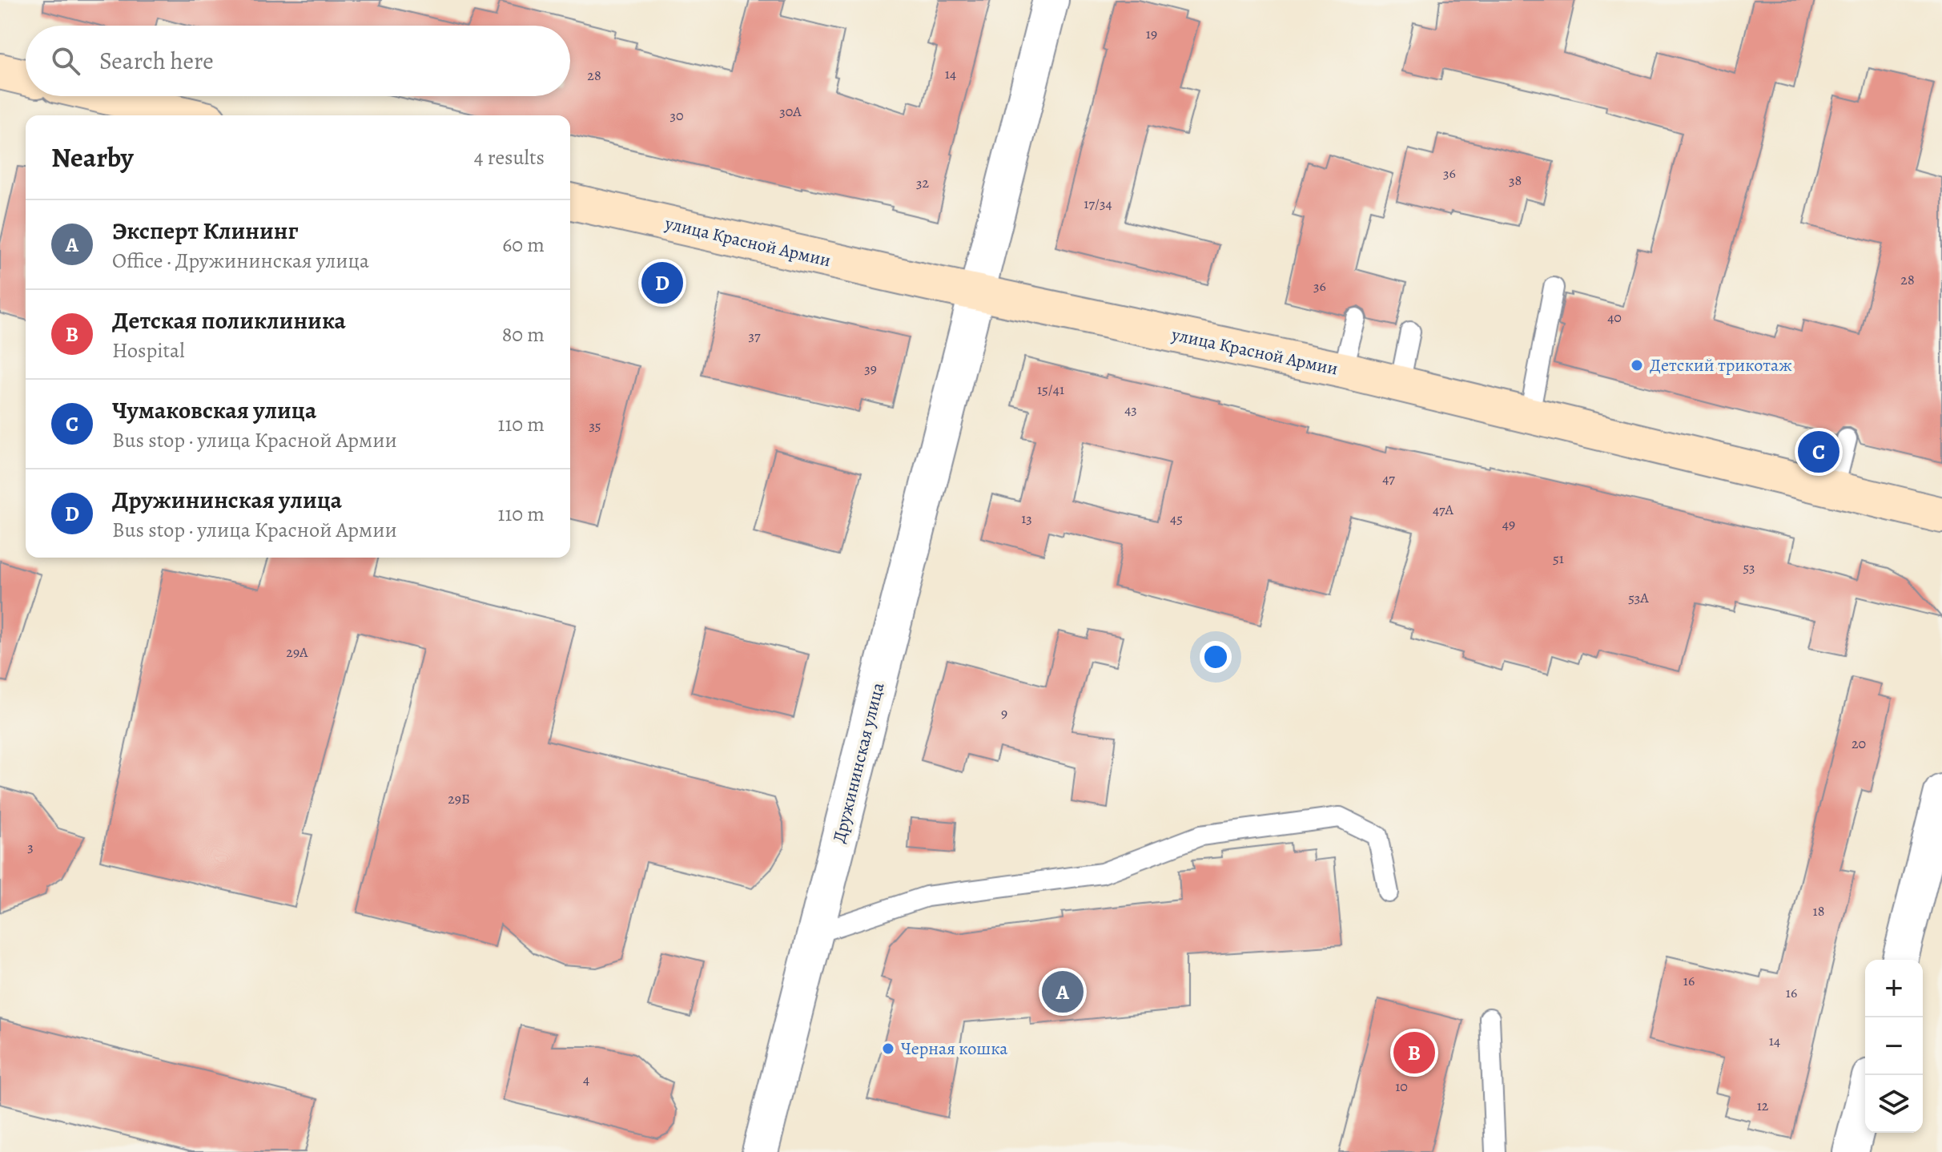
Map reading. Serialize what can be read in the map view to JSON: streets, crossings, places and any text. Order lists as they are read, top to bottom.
{
  "streets": {
    "main road": ["улица Красной Армии"],
    "street": ["Дружининская улица"]
  },
  "crossings": [
    ["улица Красной Армии", "Дружининская улица"]
  ],
  "places": ["Детский трикотаж", "Черная кошка"],
  "house_numbers": [
    "19",
    "14",
    "28",
    "30А",
    "30",
    "36",
    "38",
    "32",
    "17/34",
    "28",
    "36",
    "40",
    "37",
    "39",
    "15/41",
    "43",
    "35",
    "47",
    "47А",
    "13",
    "45",
    "49",
    "51",
    "53",
    "53А",
    "29А",
    "9",
    "20",
    "29Б",
    "3",
    "18",
    "16",
    "16",
    "14",
    "4",
    "10",
    "12"
  ],
  "page": {
    "search": "Search here",
    "heading": ["Nearby", "4 results"],
    "list": [
      {
        "mark": "A",
        "name": "Эксперт Клининг",
        "note": "Office · Дружининская улица",
        "value": "60 m"
      },
      {
        "mark": "B",
        "name": "Детская поликлиника",
        "note": "Hospital",
        "value": "80 m"
      },
      {
        "mark": "C",
        "name": "Чумаковская улица",
        "note": "Bus stop · улица Красной Армии",
        "value": "110 m"
      },
      {
        "mark": "D",
        "name": "Дружининская улица",
        "note": "Bus stop · улица Красной Армии",
        "value": "110 m"
      }
    ],
    "pins": [
      "D",
      "C",
      "A",
      "B"
    ],
    "map_buttons": ["+", "−"]
  }
}
